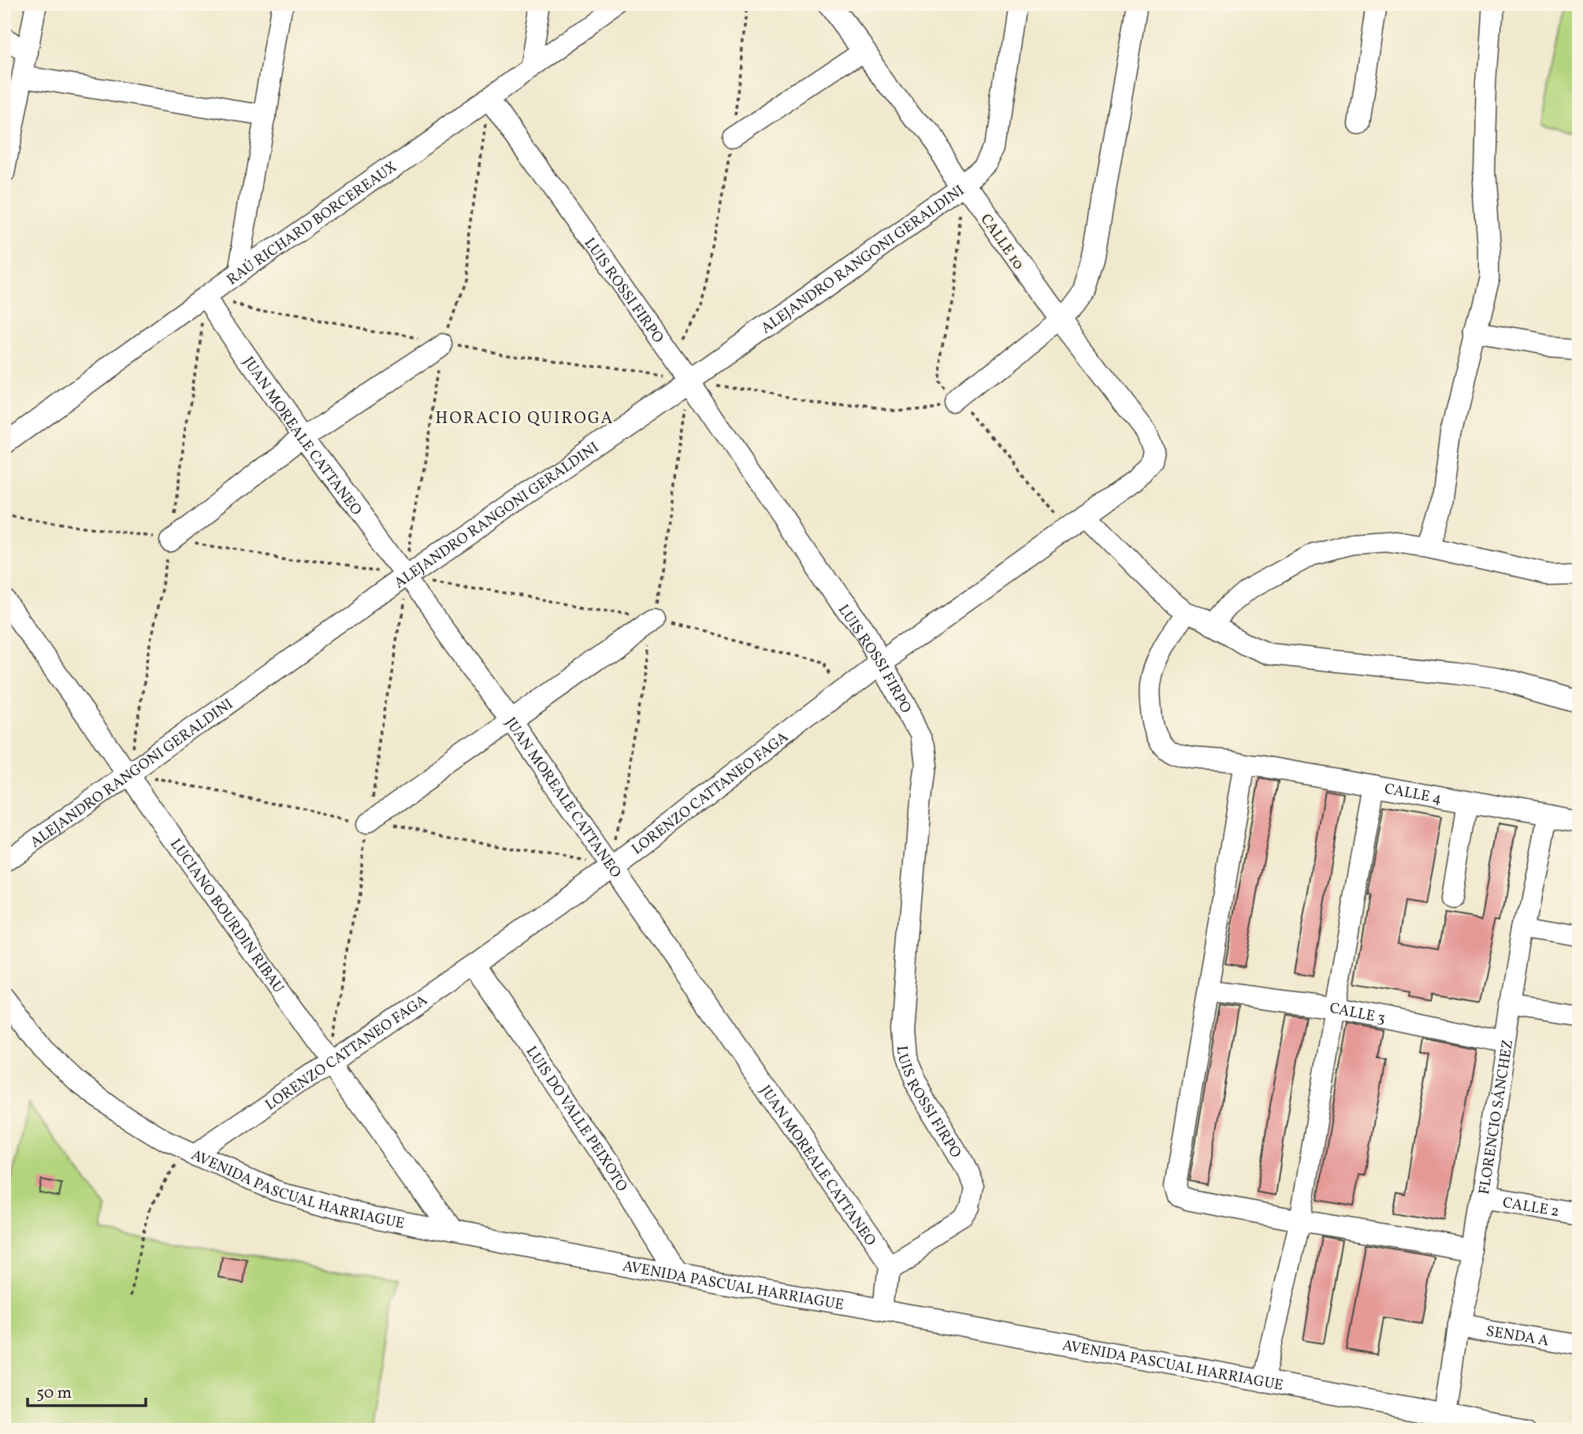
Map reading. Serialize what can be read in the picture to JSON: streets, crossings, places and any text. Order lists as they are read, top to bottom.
{
  "streets": {
    "street": [
      "RAÚ RICHARD BORCEREAUX",
      "CALLE 10",
      "ALEJANDRO RANGONI GERALDINI",
      "LUIS ROSSI FIRPO",
      "JUAN MOREALE CATTANEO",
      "LORENZO CATTANEO FAGA",
      "CALLE 4",
      "LUCIANO BOURDIN RIBAU",
      "CALLE 3",
      "FLORENCIO SÁNCHEZ",
      "LUIS DO VALLE PEIXOTO",
      "AVENIDA PASCUAL HARRIAGUE",
      "CALLE 2",
      "SENDA A"
    ]
  },
  "crossings": [
    ["RAÚ RICHARD BORCEREAUX", "LUIS ROSSI FIRPO"],
    ["RAÚ RICHARD BORCEREAUX", "JUAN MOREALE CATTANEO"],
    ["CALLE 10", "ALEJANDRO RANGONI GERALDINI"],
    ["CALLE 10", "LORENZO CATTANEO FAGA"],
    ["ALEJANDRO RANGONI GERALDINI", "LUIS ROSSI FIRPO"],
    ["ALEJANDRO RANGONI GERALDINI", "JUAN MOREALE CATTANEO"],
    ["ALEJANDRO RANGONI GERALDINI", "LUCIANO BOURDIN RIBAU"],
    ["LUIS ROSSI FIRPO", "JUAN MOREALE CATTANEO"],
    ["LUIS ROSSI FIRPO", "LORENZO CATTANEO FAGA"],
    ["JUAN MOREALE CATTANEO", "LORENZO CATTANEO FAGA"],
    ["LORENZO CATTANEO FAGA", "LUCIANO BOURDIN RIBAU"],
    ["LORENZO CATTANEO FAGA", "LUIS DO VALLE PEIXOTO"],
    ["LORENZO CATTANEO FAGA", "AVENIDA PASCUAL HARRIAGUE"],
    ["CALLE 4", "FLORENCIO SÁNCHEZ"],
    ["LUCIANO BOURDIN RIBAU", "AVENIDA PASCUAL HARRIAGUE"],
    ["CALLE 3", "FLORENCIO SÁNCHEZ"],
    ["FLORENCIO SÁNCHEZ", "AVENIDA PASCUAL HARRIAGUE"],
    ["FLORENCIO SÁNCHEZ", "CALLE 2"],
    ["FLORENCIO SÁNCHEZ", "SENDA A"],
    ["LUIS DO VALLE PEIXOTO", "AVENIDA PASCUAL HARRIAGUE"]
  ],
  "districts": ["HORACIO QUIROGA"],
  "scale_bar": "50 m"
}
